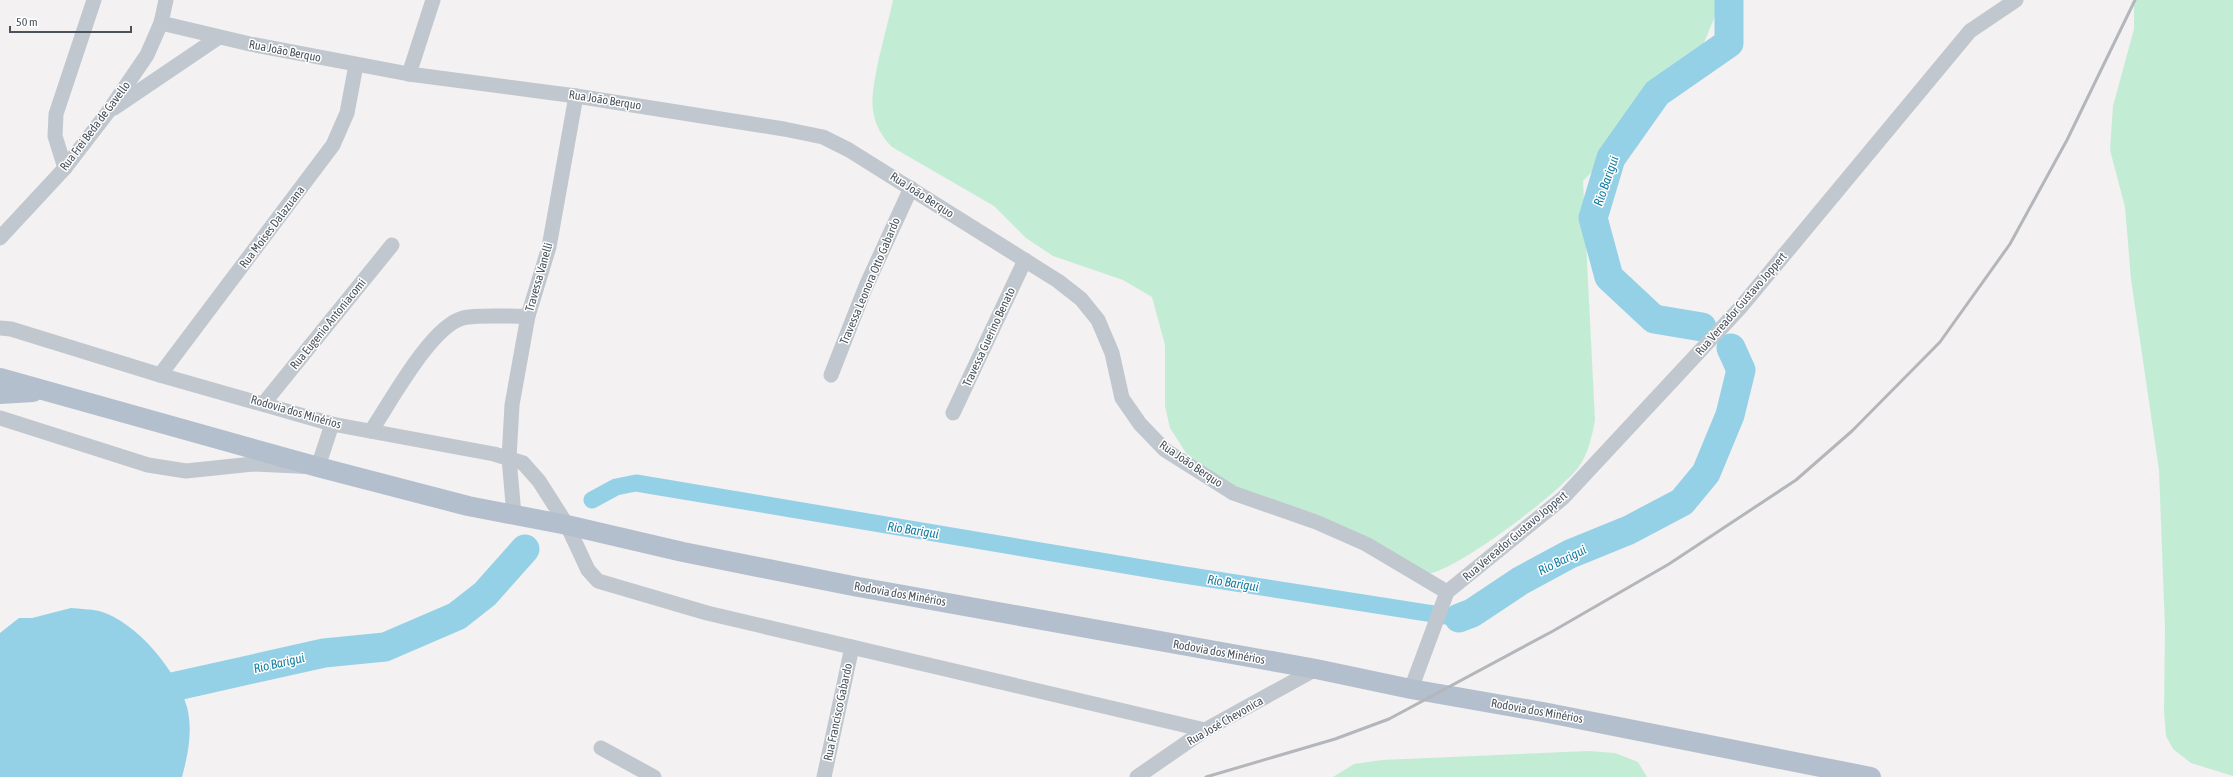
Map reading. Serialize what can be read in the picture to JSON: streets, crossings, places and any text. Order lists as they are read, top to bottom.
{
  "streets": {
    "main road": ["Rodovia dos Minérios"],
    "street": [
      "Rua João Berquo",
      "Rua Frei Beda de Gavello",
      "Rua Moises Dalazuana",
      "Travessa Vanelli",
      "Travessa Leonora Otto Gabardo",
      "Rua Vereador Gustavo Joppert",
      "Rua Eugenio Antoniacomi",
      "Travessa Guerino Benato",
      "Rua Francisco Gabardo",
      "Rua José Chevonica"
    ]
  },
  "crossings": [
    ["Rua João Berquo", "Rua Frei Beda de Gavello"],
    ["Rua João Berquo", "Rua Moises Dalazuana"],
    ["Rua João Berquo", "Travessa Vanelli"],
    ["Rua João Berquo", "Travessa Leonora Otto Gabardo"],
    ["Rua João Berquo", "Rua Vereador Gustavo Joppert"],
    ["Rua João Berquo", "Travessa Guerino Benato"],
    ["Rua Moises Dalazuana", "Rodovia dos Minérios"],
    ["Travessa Vanelli", "Rodovia dos Minérios"],
    ["Rua Eugenio Antoniacomi", "Rodovia dos Minérios"],
    ["Rodovia dos Minérios", "Rua José Chevonica"]
  ],
  "water": ["Rio Barigui"],
  "scale_bar": "50 m"
}
